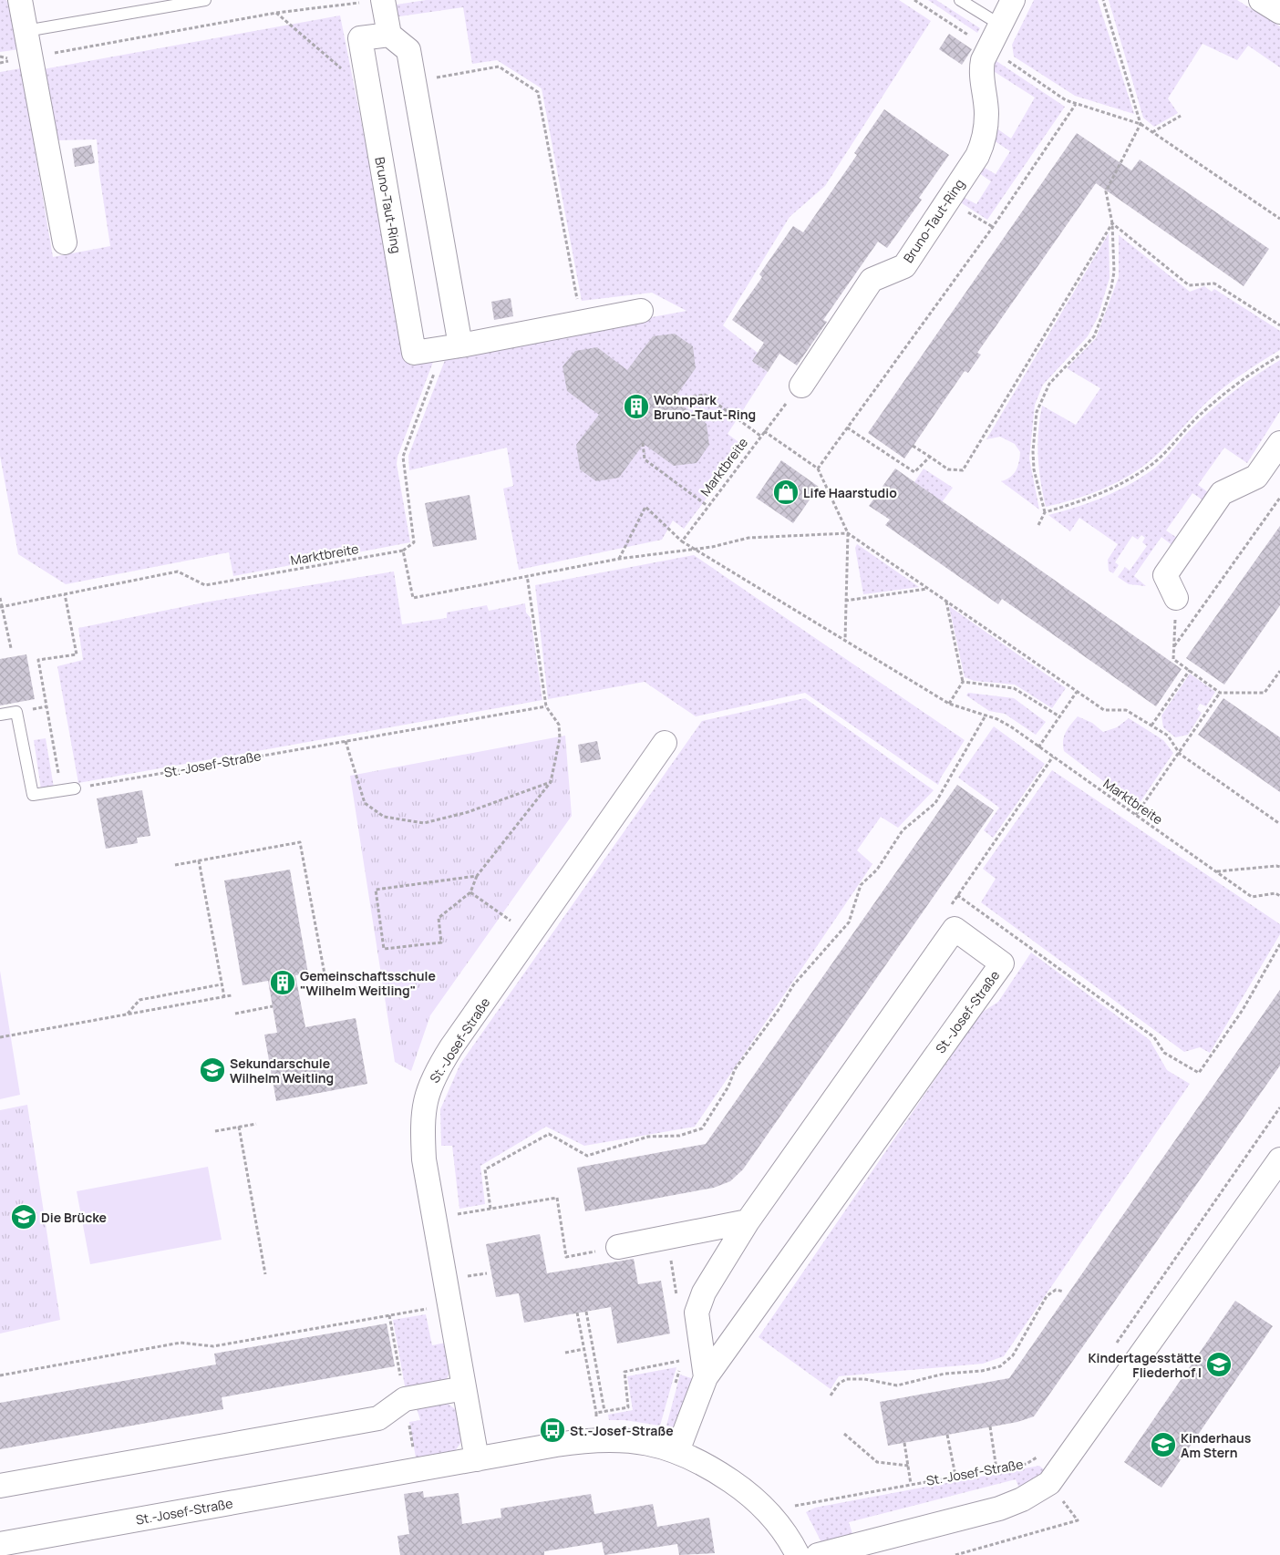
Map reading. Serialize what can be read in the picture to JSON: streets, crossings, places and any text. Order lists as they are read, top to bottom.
{
  "streets": {
    "street": ["Bruno-Taut-Ring", "St.-Josef-Straße"],
    "path": ["Marktbreite"]
  },
  "crossings": [
    ["Bruno-Taut-Ring", "Marktbreite"]
  ],
  "places": {
    "building": ["Wohnpark Bruno-Taut-Ring", "Gemeinschaftsschule \"Wilhelm Weitling\""],
    "shop": ["Life Haarstudio"],
    "school or university": [
      "Sekundarschule Wilhelm Weitling",
      "Die Brücke",
      "Kindertagesstätte Fliederhof I",
      "Kinderhaus Am Stern"
    ],
    "bus stop": ["St.-Josef-Straße"]
  }
}
